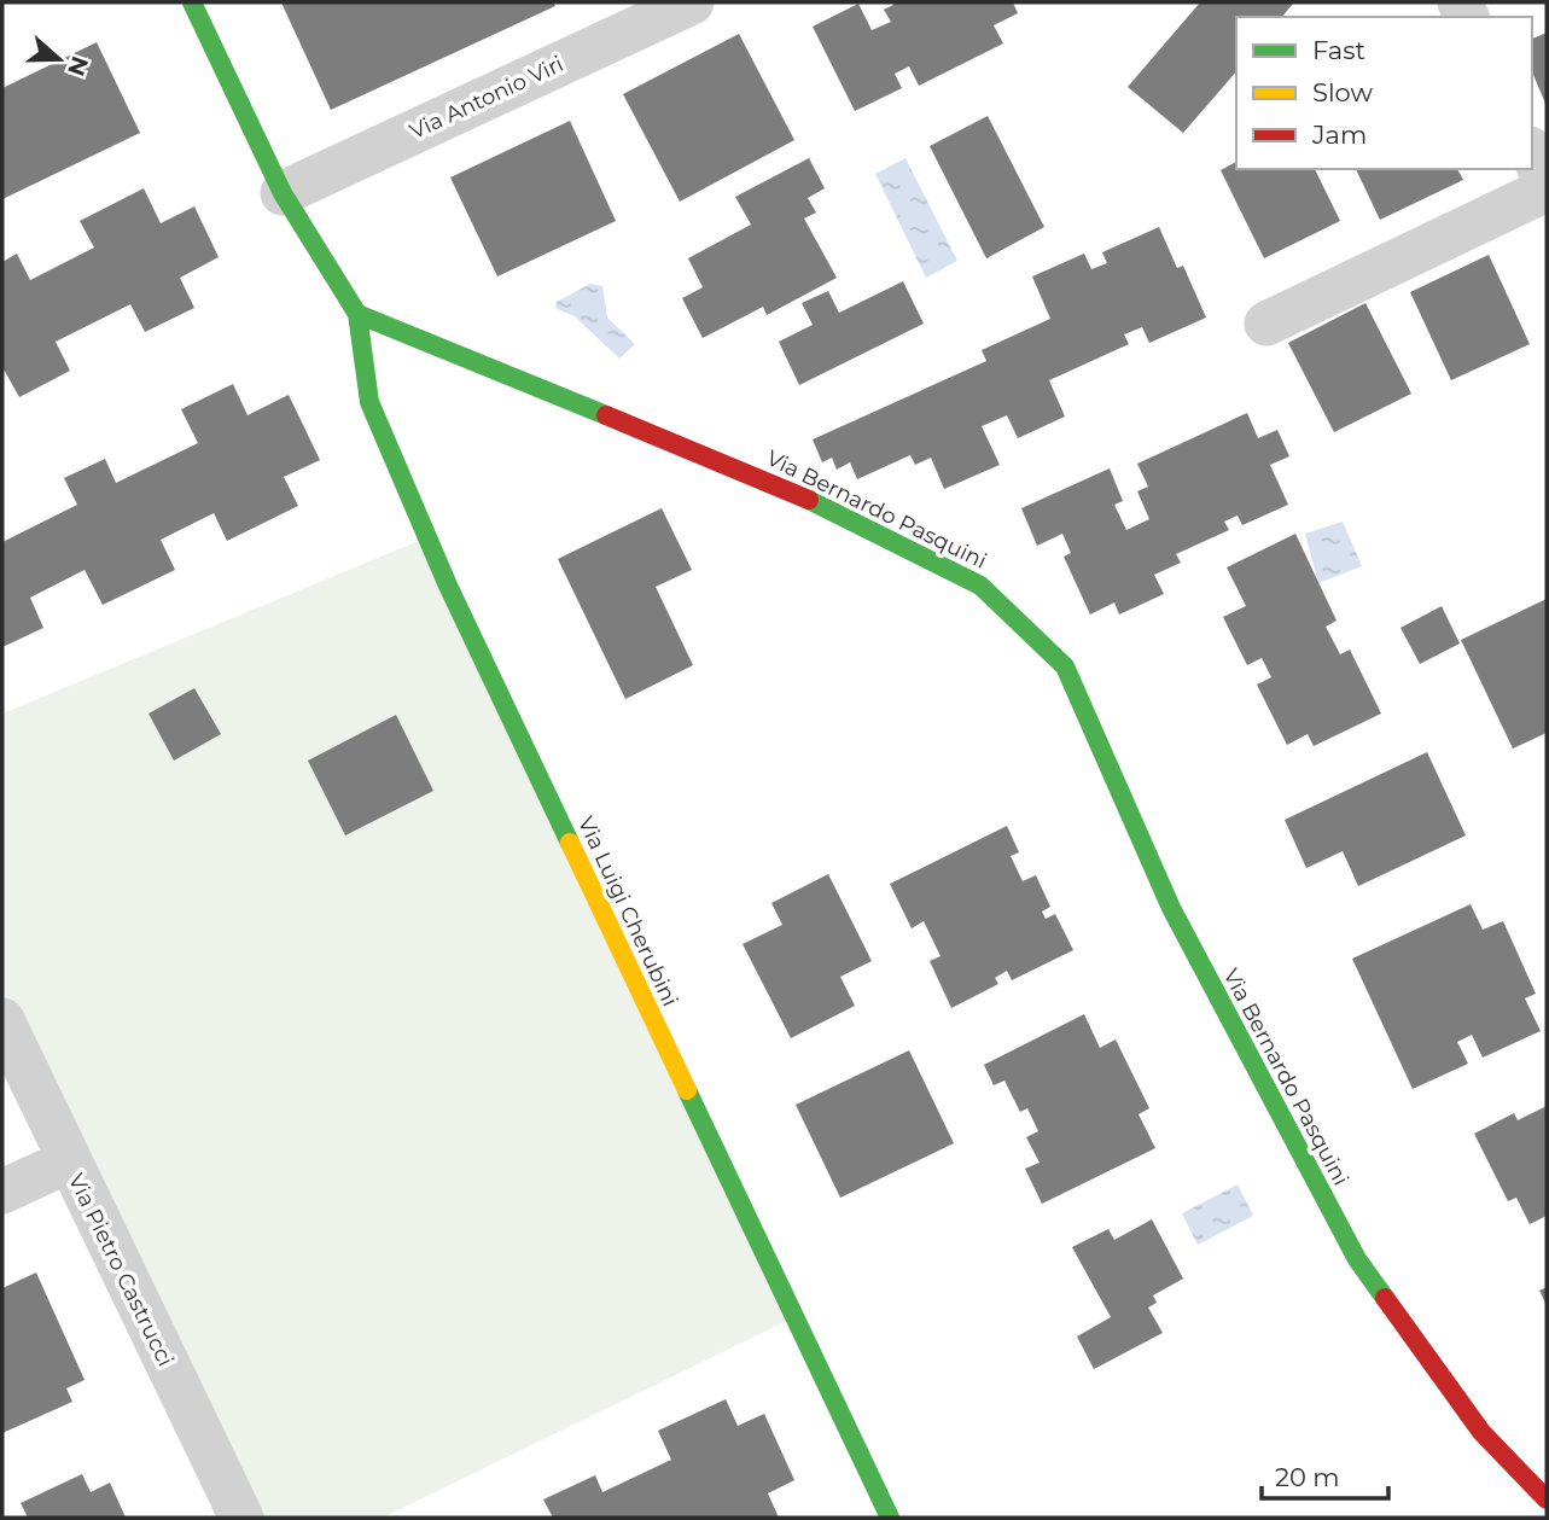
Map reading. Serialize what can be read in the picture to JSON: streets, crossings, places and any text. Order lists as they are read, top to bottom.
{
  "streets": {
    "street": [
      "Via Antonio Viri",
      "Via Bernardo Pasquini",
      "Via Luigi Cherubini",
      "Via Pietro Castrucci"
    ]
  },
  "crossings": [
    ["Via Bernardo Pasquini", "Via Luigi Cherubini"]
  ],
  "legend": ["Fast", "Slow", "Jam"],
  "scale_bar": "20 m",
  "north": "right"
}
